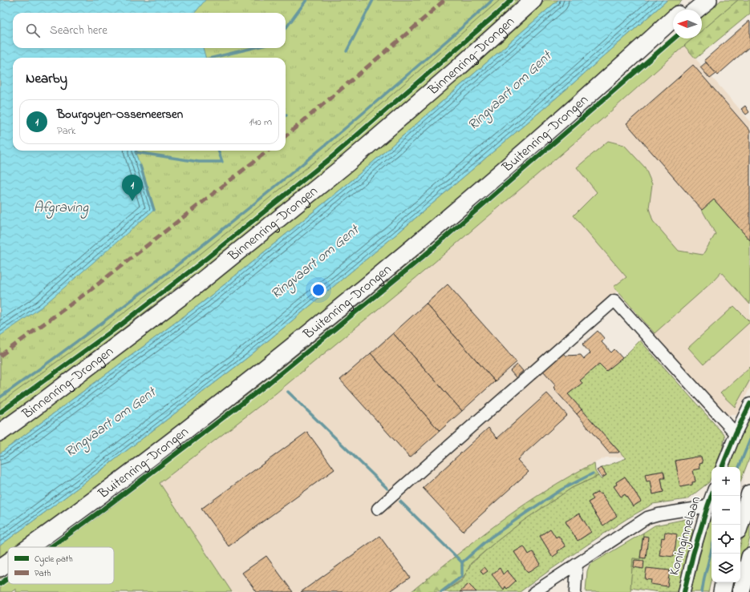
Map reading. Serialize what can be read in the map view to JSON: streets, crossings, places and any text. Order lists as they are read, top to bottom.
{
  "streets": {
    "highway": ["Binnenring-Drongen", "Buitenring-Drongen"],
    "street": ["Koninginnelaan"]
  },
  "water": ["Ringvaart om Gent", "Afgraving"],
  "legend": ["Cycle path", "Path"],
  "north": "left",
  "page": {
    "search": "Search here",
    "heading": "Nearby",
    "list": [
      {
        "mark": "1",
        "name": "Bourgoyen-Ossemeersen",
        "note": "Park",
        "value": "140 m"
      }
    ],
    "pins": "1",
    "map_buttons": ["+", "−"]
  }
}
